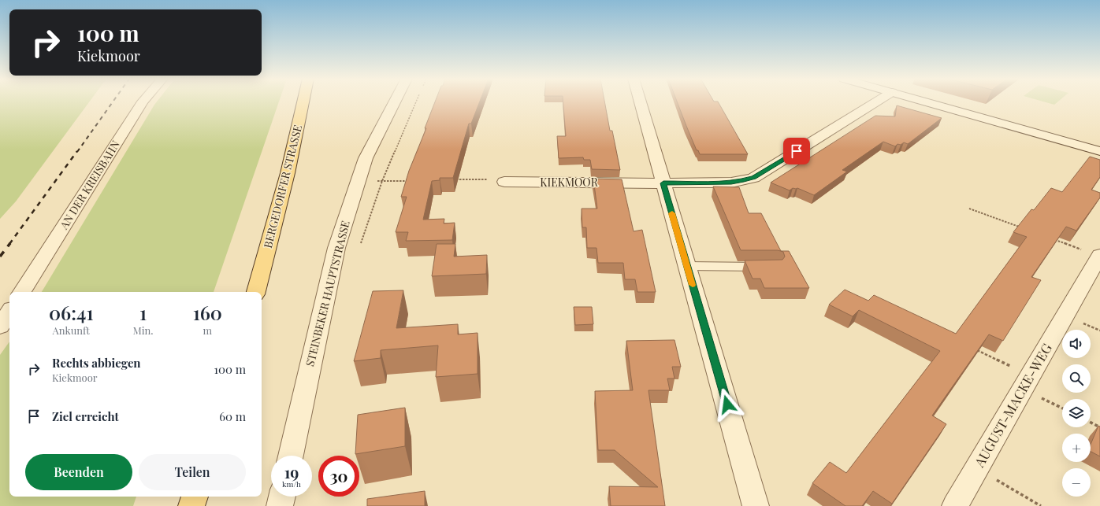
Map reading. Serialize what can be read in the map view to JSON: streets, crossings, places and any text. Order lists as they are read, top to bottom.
{
  "streets": {
    "main road": ["BERGEDORFER STRASSE"],
    "street": [
      "KIEKMOOR",
      "AN DER KREISBAHN",
      "STEINBEKER HAUPTSTRASSE",
      "AUGUST-MACKE-WEG"
    ]
  },
  "page": {
    "turn": ["100 m", "Kiekmoor"],
    "eta": [
      "06:41",
      "Ankunft",
      "1",
      "Min.",
      "160",
      "m"
    ],
    "map_buttons": ["+", "−"],
    "list": [
      {
        "name": "Rechts abbiegen",
        "note": "Kiekmoor",
        "value": "100 m"
      },
      {
        "name": "Ziel erreicht",
        "value": "60 m"
      }
    ],
    "buttons": ["Beenden", "Teilen"],
    "speed": "19 km/h",
    "limit": "30"
  }
}
